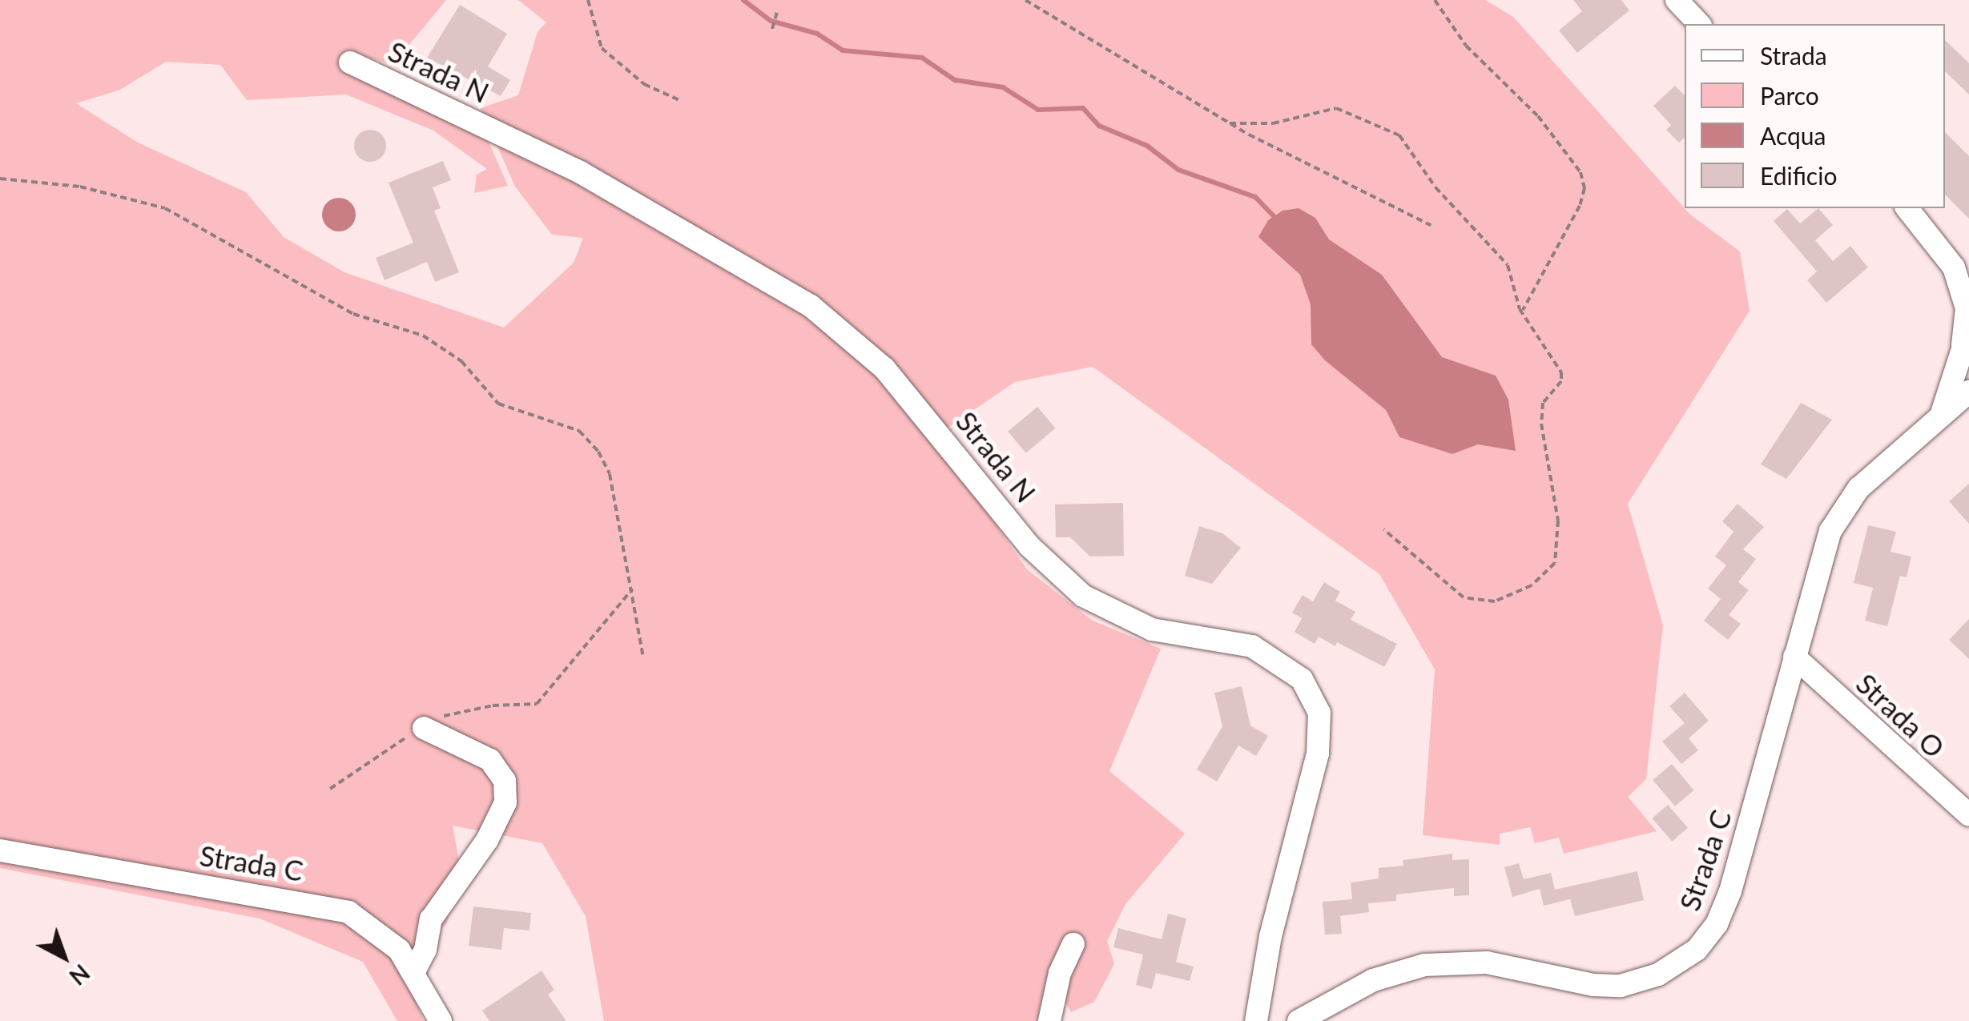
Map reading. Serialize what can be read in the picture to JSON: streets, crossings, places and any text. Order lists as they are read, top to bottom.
{
  "streets": {
    "street": ["Strada N", "Strada O", "Strada C"]
  },
  "crossings": [
    ["Strada O", "Strada C"]
  ],
  "legend": [
    "Strada",
    "Parco",
    "Acqua",
    "Edificio"
  ],
  "north": "bottom right"
}
